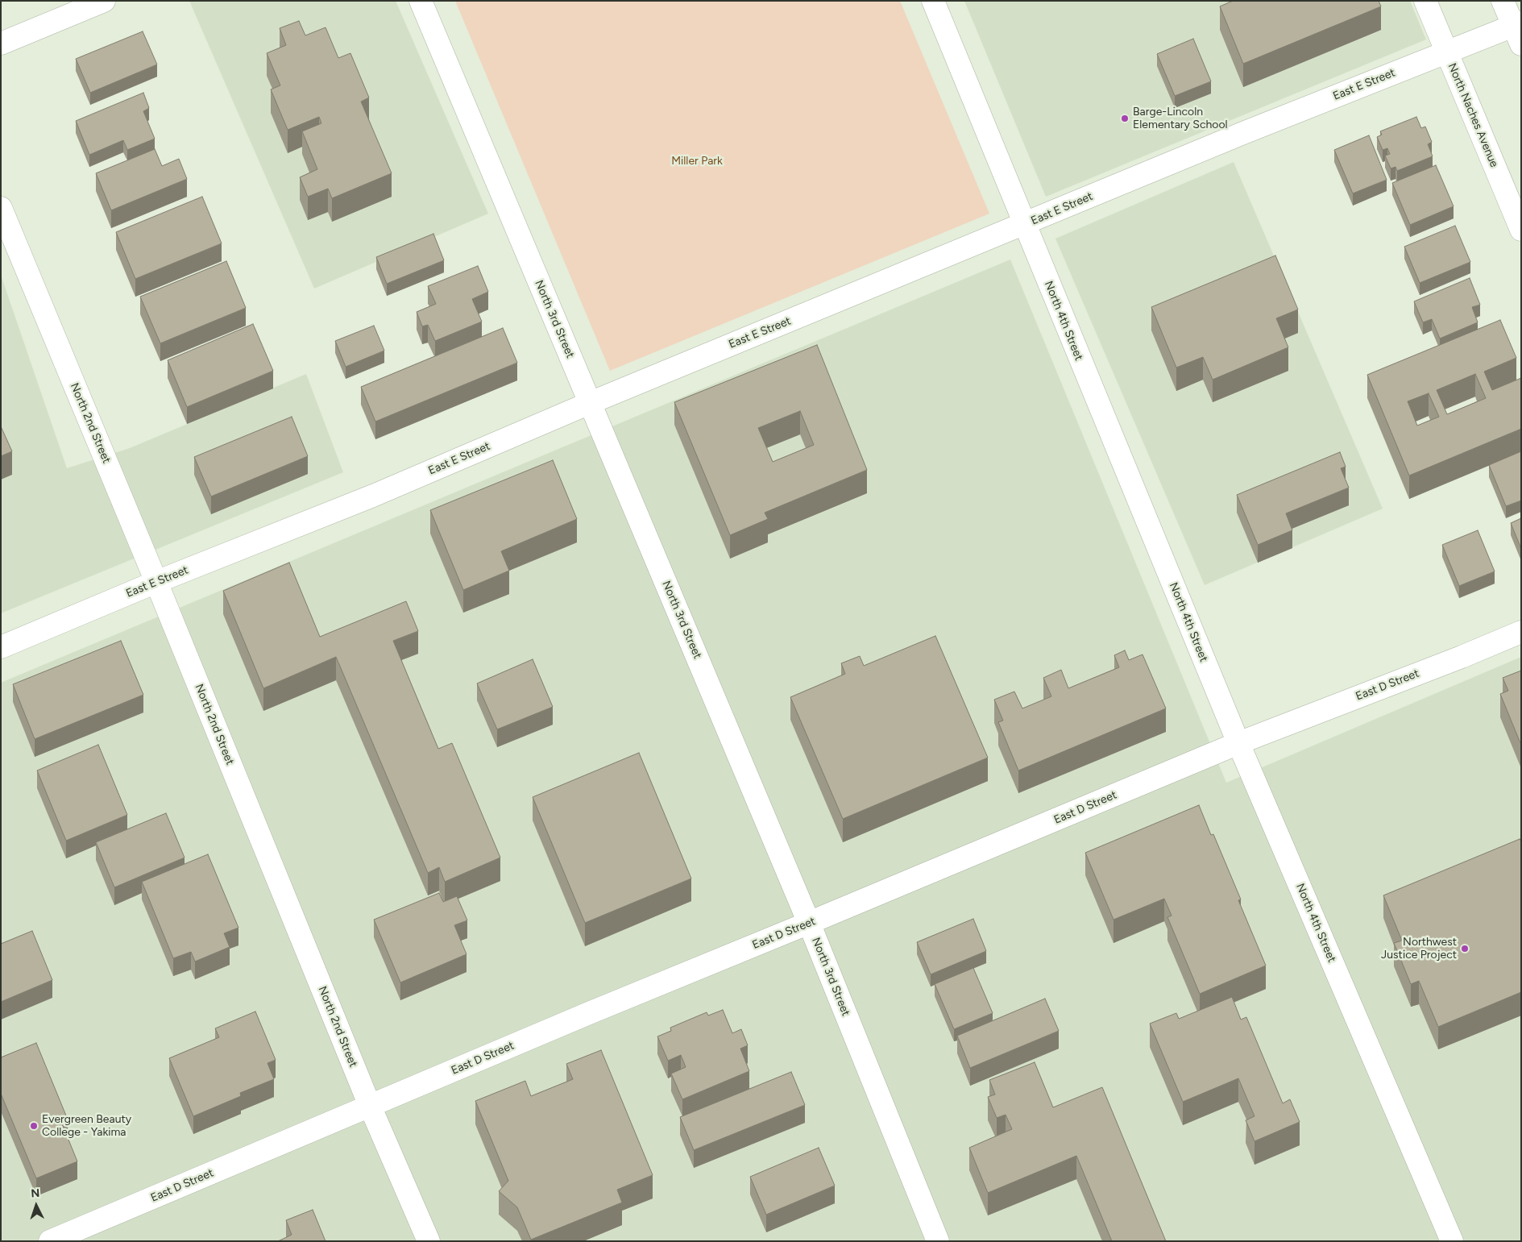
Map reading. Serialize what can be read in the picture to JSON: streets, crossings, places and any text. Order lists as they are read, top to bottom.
{
  "streets": {
    "street": [
      "East E Street",
      "North Naches Avenue",
      "North 3rd Street",
      "North 4th Street",
      "North 2nd Street",
      "East D Street"
    ]
  },
  "crossings": [
    ["East E Street", "North Naches Avenue"],
    ["East E Street", "North 3rd Street"],
    ["East E Street", "North 4th Street"],
    ["East E Street", "North 2nd Street"],
    ["North 3rd Street", "East D Street"],
    ["North 4th Street", "East D Street"],
    ["North 2nd Street", "East D Street"]
  ],
  "parks": ["Miller Park"],
  "places": ["Barge-Lincoln Elementary School", "Northwest Justice Project", "Evergreen Beauty College - Yakima"],
  "north": "top"
}
